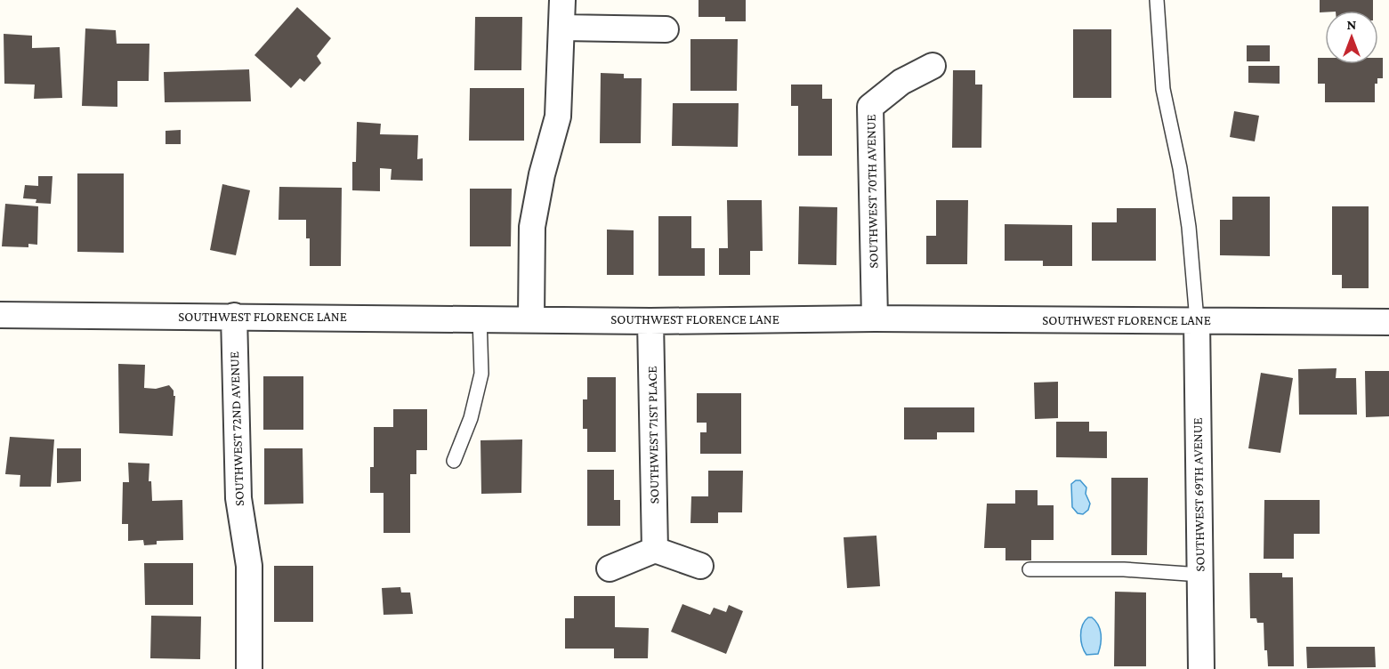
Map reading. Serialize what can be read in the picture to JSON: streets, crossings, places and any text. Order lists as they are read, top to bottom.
{
  "streets": {
    "street": [
      "SOUTHWEST 70TH AVENUE",
      "SOUTHWEST FLORENCE LANE",
      "SOUTHWEST 72ND AVENUE",
      "SOUTHWEST 71ST PLACE",
      "SOUTHWEST 69TH AVENUE"
    ]
  },
  "crossings": [
    ["SOUTHWEST 70TH AVENUE", "SOUTHWEST FLORENCE LANE"],
    ["SOUTHWEST FLORENCE LANE", "SOUTHWEST 72ND AVENUE"],
    ["SOUTHWEST FLORENCE LANE", "SOUTHWEST 71ST PLACE"],
    ["SOUTHWEST FLORENCE LANE", "SOUTHWEST 69TH AVENUE"]
  ],
  "north": "top"
}
